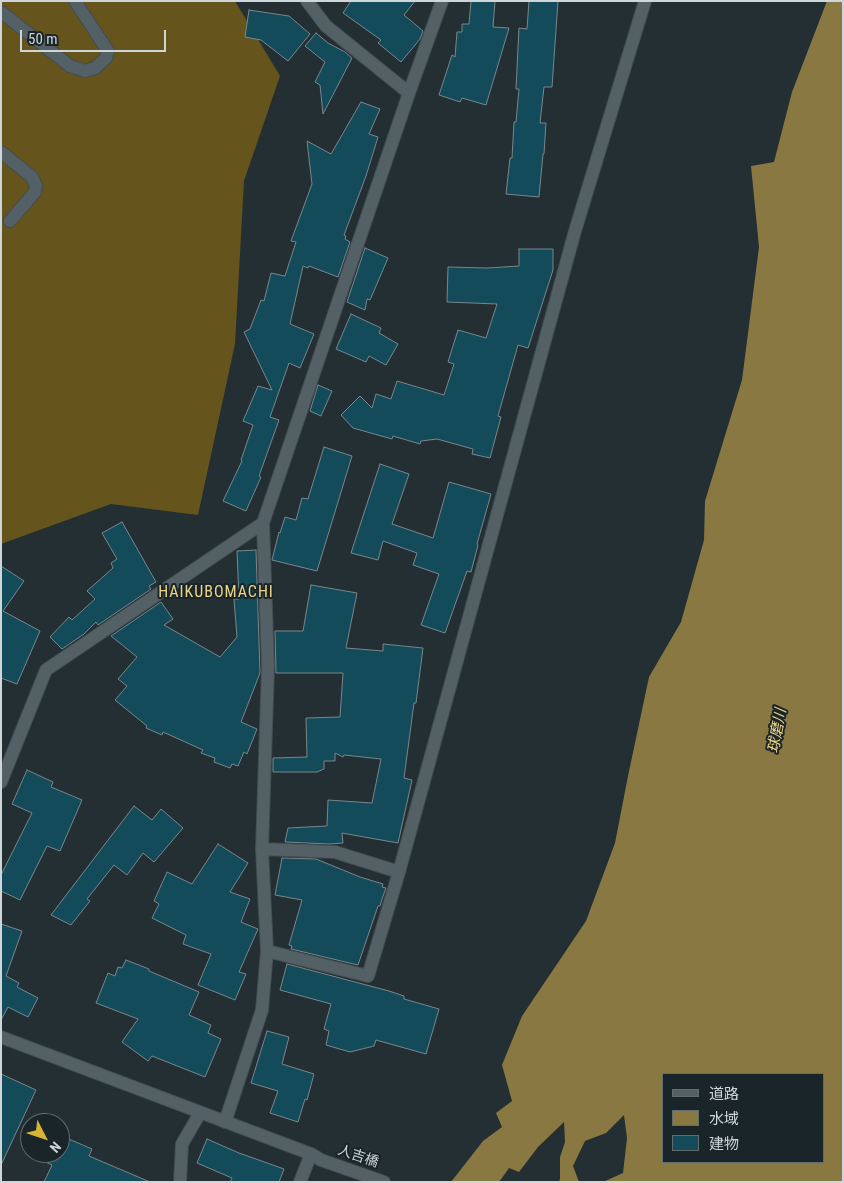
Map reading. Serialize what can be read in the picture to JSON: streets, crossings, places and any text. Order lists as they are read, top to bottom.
{
  "streets": {
    "street": ["人吉橋"]
  },
  "districts": ["HAIKUBOMACHI"],
  "water": ["球磨川"],
  "legend": ["道路", "水域", "建物"],
  "scale_bar": "50 m",
  "north": "bottom right"
}
